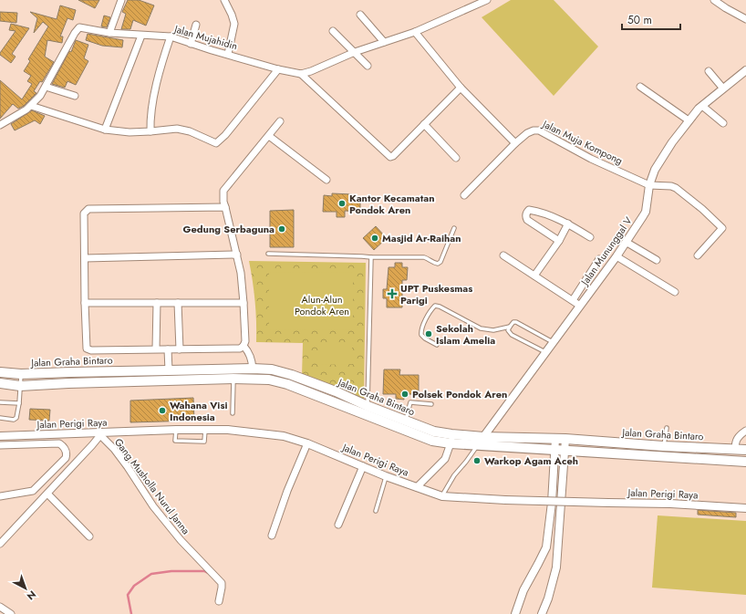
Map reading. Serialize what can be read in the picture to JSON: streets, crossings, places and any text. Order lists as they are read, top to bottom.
{
  "streets": {
    "main road": ["Jalan Graha Bintaro"],
    "street": [
      "Jalan Mujahidin",
      "Jalan Muja Kompong",
      "Jalan Mununggal V",
      "Jalan Perigi Raya",
      "Gang Musholla Nurul Janna"
    ]
  },
  "crossings": [
    ["Jalan Muja Kompong", "Jalan Mununggal V"],
    ["Jalan Mununggal V", "Jalan Graha Bintaro"],
    ["Jalan Perigi Raya", "Gang Musholla Nurul Janna"]
  ],
  "parks": ["Alun-Alun Pondok Aren"],
  "places": {
    "other": [
      "Kantor Kecamatan Pondok Aren",
      "Gedung Serbaguna",
      "Masjid Ar-Raihan",
      "Sekolah Islam Amelia",
      "Polsek Pondok Aren",
      "Wahana Visi Indonesia",
      "Warkop Agam Aceh"
    ],
    "health": ["UPT Puskesmas Parigi"]
  },
  "scale_bar": "50 m",
  "north": "bottom right"
}
